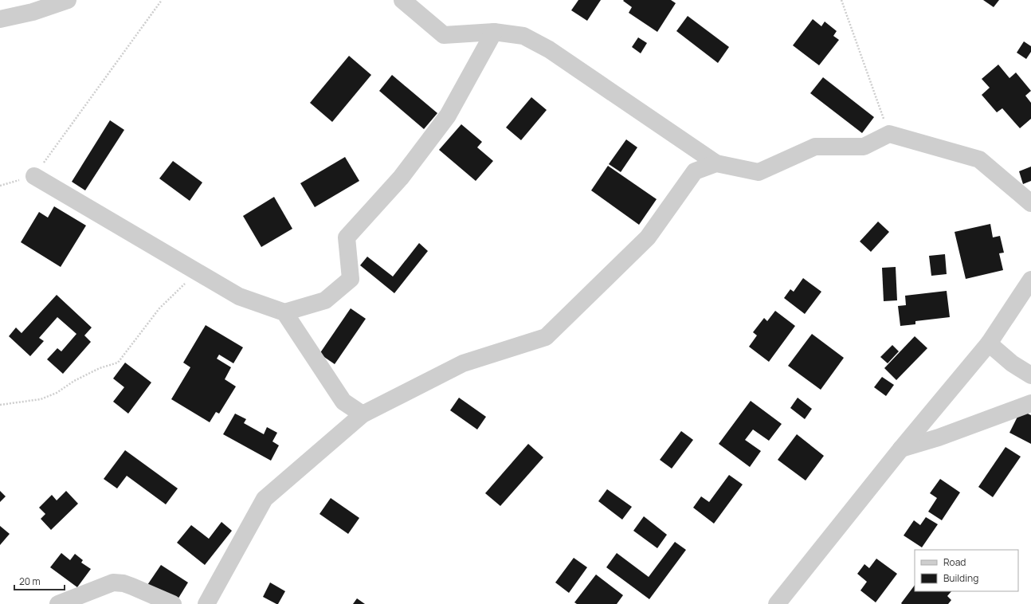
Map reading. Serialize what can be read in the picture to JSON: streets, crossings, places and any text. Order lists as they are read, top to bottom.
{
  "legend": ["Road", "Building"],
  "scale_bar": "20 m"
}
